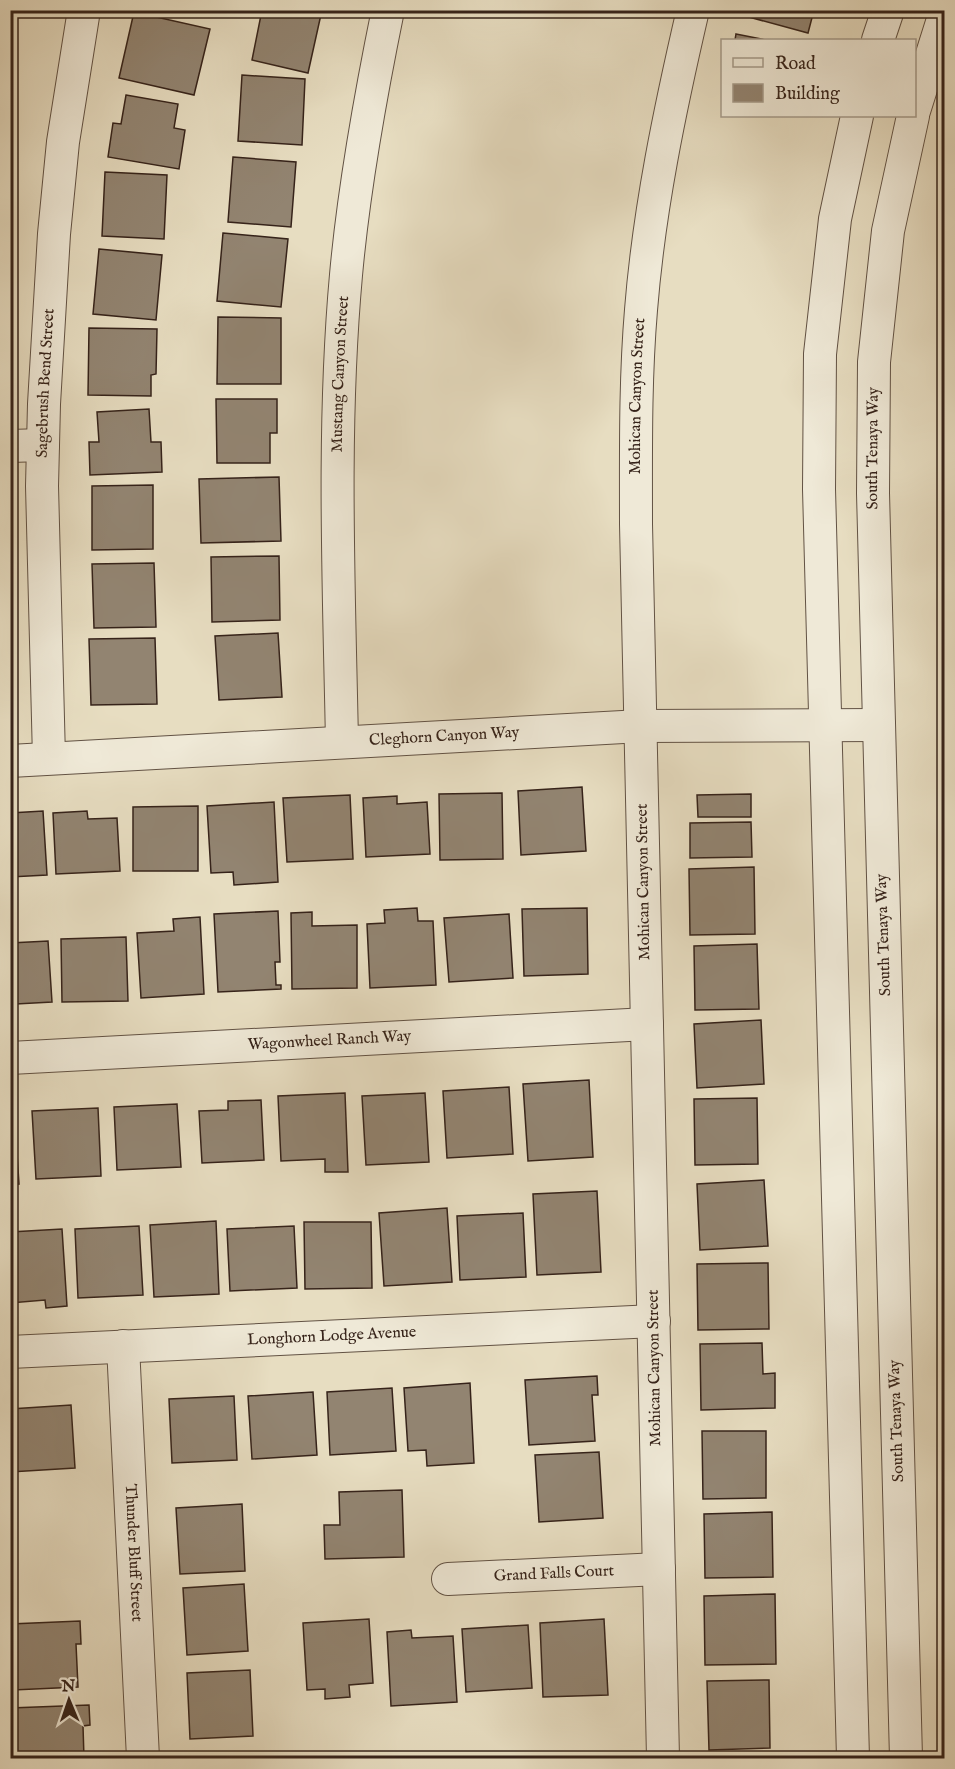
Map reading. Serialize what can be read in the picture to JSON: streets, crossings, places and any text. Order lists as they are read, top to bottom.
{
  "streets": {
    "street": [
      "Mustang Canyon Street",
      "Sagebrush Bend Street",
      "Mohican Canyon Street",
      "South Tenaya Way",
      "Cleghorn Canyon Way",
      "Wagonwheel Ranch Way",
      "Longhorn Lodge Avenue",
      "Thunder Bluff Street",
      "Grand Falls Court"
    ]
  },
  "crossings": [
    ["Mustang Canyon Street", "Cleghorn Canyon Way"],
    ["Sagebrush Bend Street", "Cleghorn Canyon Way"],
    ["Mohican Canyon Street", "Cleghorn Canyon Way"],
    ["Mohican Canyon Street", "Wagonwheel Ranch Way"],
    ["Mohican Canyon Street", "Longhorn Lodge Avenue"],
    ["Mohican Canyon Street", "Grand Falls Court"],
    ["South Tenaya Way", "Cleghorn Canyon Way"],
    ["Longhorn Lodge Avenue", "Thunder Bluff Street"]
  ],
  "legend": ["Road", "Building"],
  "north": "top"
}
